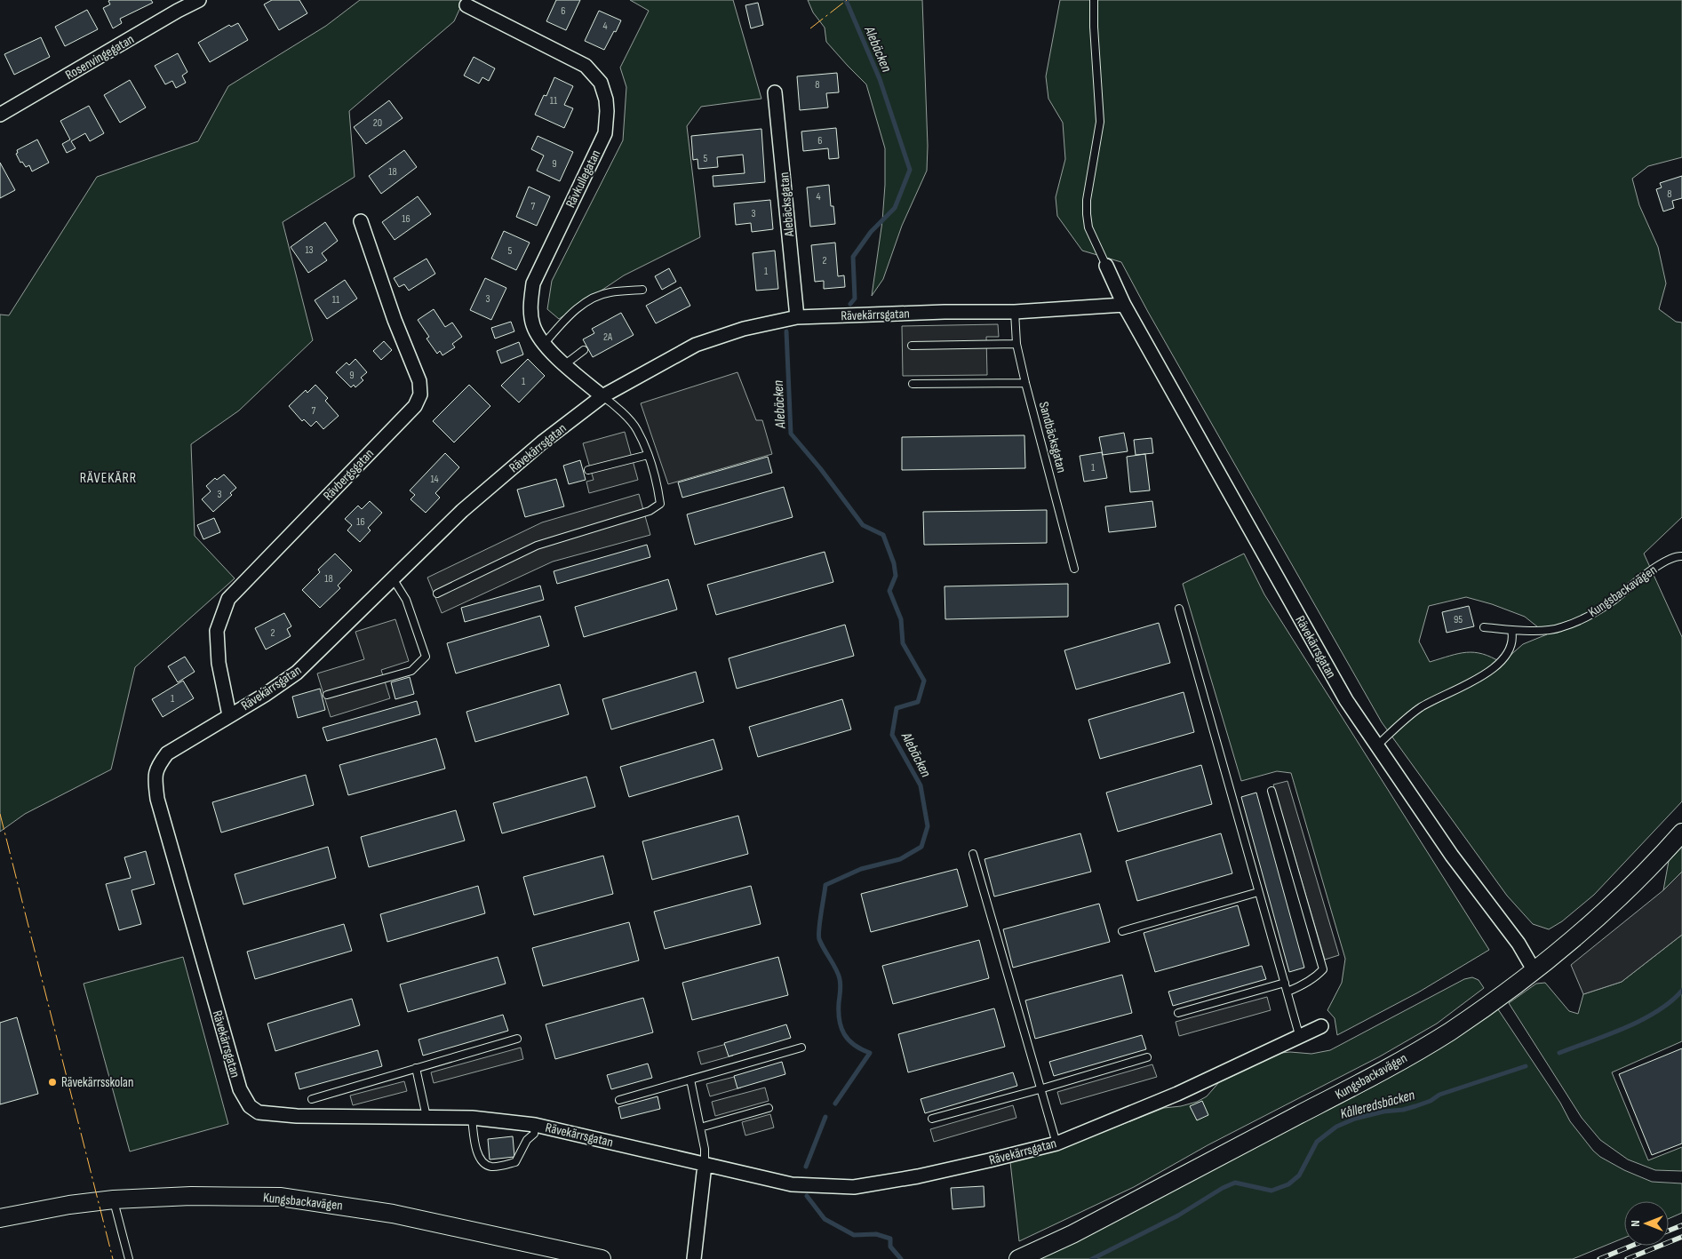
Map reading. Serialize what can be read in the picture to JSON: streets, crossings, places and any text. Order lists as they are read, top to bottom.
{
  "streets": {
    "street": [
      "Rosenvingegatan",
      "Rävkullegatan",
      "Alebäcksgatan",
      "Rävekärrsgatan",
      "Rävbergsgatan",
      "Kungsbackavägen"
    ],
    "lane": ["Sandbäcksgatan"]
  },
  "crossings": [
    ["Rävkullegatan", "Rävekärrsgatan"],
    ["Alebäcksgatan", "Rävekärrsgatan"],
    ["Rävekärrsgatan", "Sandbäcksgatan"],
    ["Rävekärrsgatan", "Rävbergsgatan"],
    ["Rävekärrsgatan", "Kungsbackavägen"]
  ],
  "districts": ["RÄVEKÄRR"],
  "water": ["Alebäcken", "Kålleredsbäcken"],
  "places": ["Rävekärrsskolan"],
  "house_numbers": [
    "6",
    "4",
    "8",
    "11",
    "20",
    "6",
    "5",
    "9",
    "18",
    "8",
    "4",
    "7",
    "3",
    "16",
    "13",
    "5",
    "2",
    "1",
    "3",
    "11",
    "2A",
    "9",
    "1",
    "7",
    "1",
    "14",
    "3",
    "16",
    "18",
    "95",
    "2",
    "1"
  ],
  "north": "left"
}
